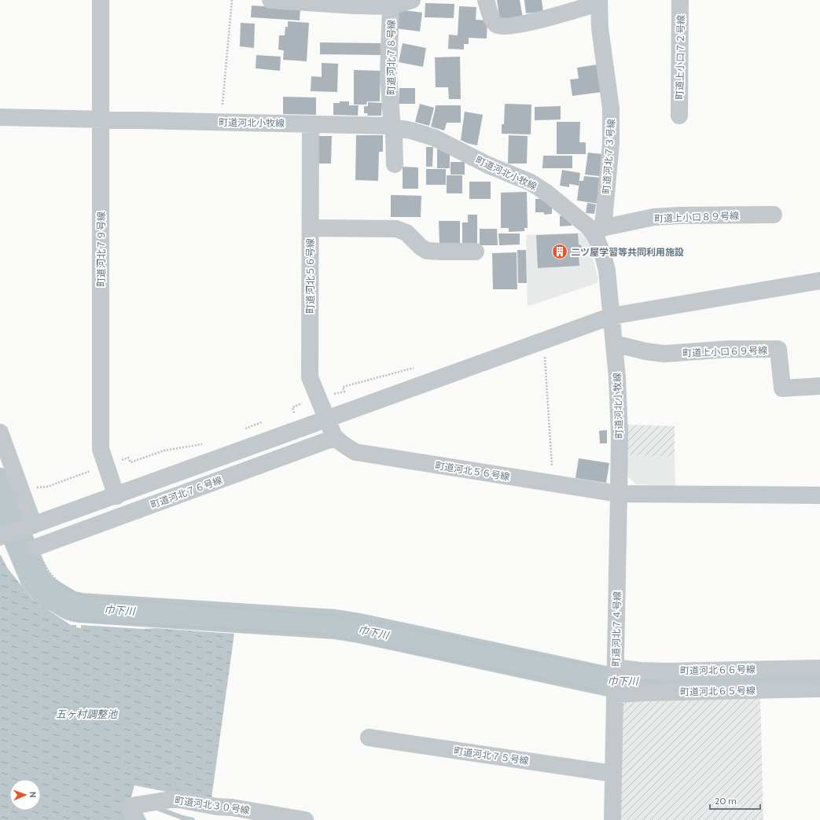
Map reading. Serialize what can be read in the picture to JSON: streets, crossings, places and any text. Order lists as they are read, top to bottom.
{
  "streets": {
    "street": [
      "町道河北７８号線",
      "町道上小口７２号線",
      "町道河北小牧線",
      "町道河北７３号線",
      "町道上小口８９号線",
      "町道河北７９号線",
      "町道河北５６号線",
      "町道上小口６９号線",
      "町道河北７６号線",
      "町道河北７４号線",
      "町道河北６６号線",
      "町道河北６５号線",
      "町道河北７５号線",
      "町道河北３０号線"
    ]
  },
  "crossings": [
    ["町道河北７８号線", "町道河北小牧線"],
    ["町道河北小牧線", "町道河北７３号線"],
    ["町道河北小牧線", "町道上小口８９号線"],
    ["町道河北小牧線", "町道河北７９号線"],
    ["町道河北小牧線", "町道河北５６号線"],
    ["町道河北小牧線", "町道上小口６９号線"],
    ["町道河北小牧線", "町道河北７４号線"],
    ["町道河北７３号線", "町道上小口８９号線"],
    ["町道河北５６号線", "町道河北７６号線"],
    ["町道河北５６号線", "町道河北７４号線"],
    ["町道河北７４号線", "町道河北６６号線"],
    ["町道河北７４号線", "町道河北６５号線"],
    ["町道河北７４号線", "町道河北７５号線"]
  ],
  "water": ["巾下川", "五ヶ村調整池"],
  "places": {
    "building": ["二ツ屋学習等共同利用施設"]
  },
  "scale_bar": "20 m",
  "north": "right"
}
